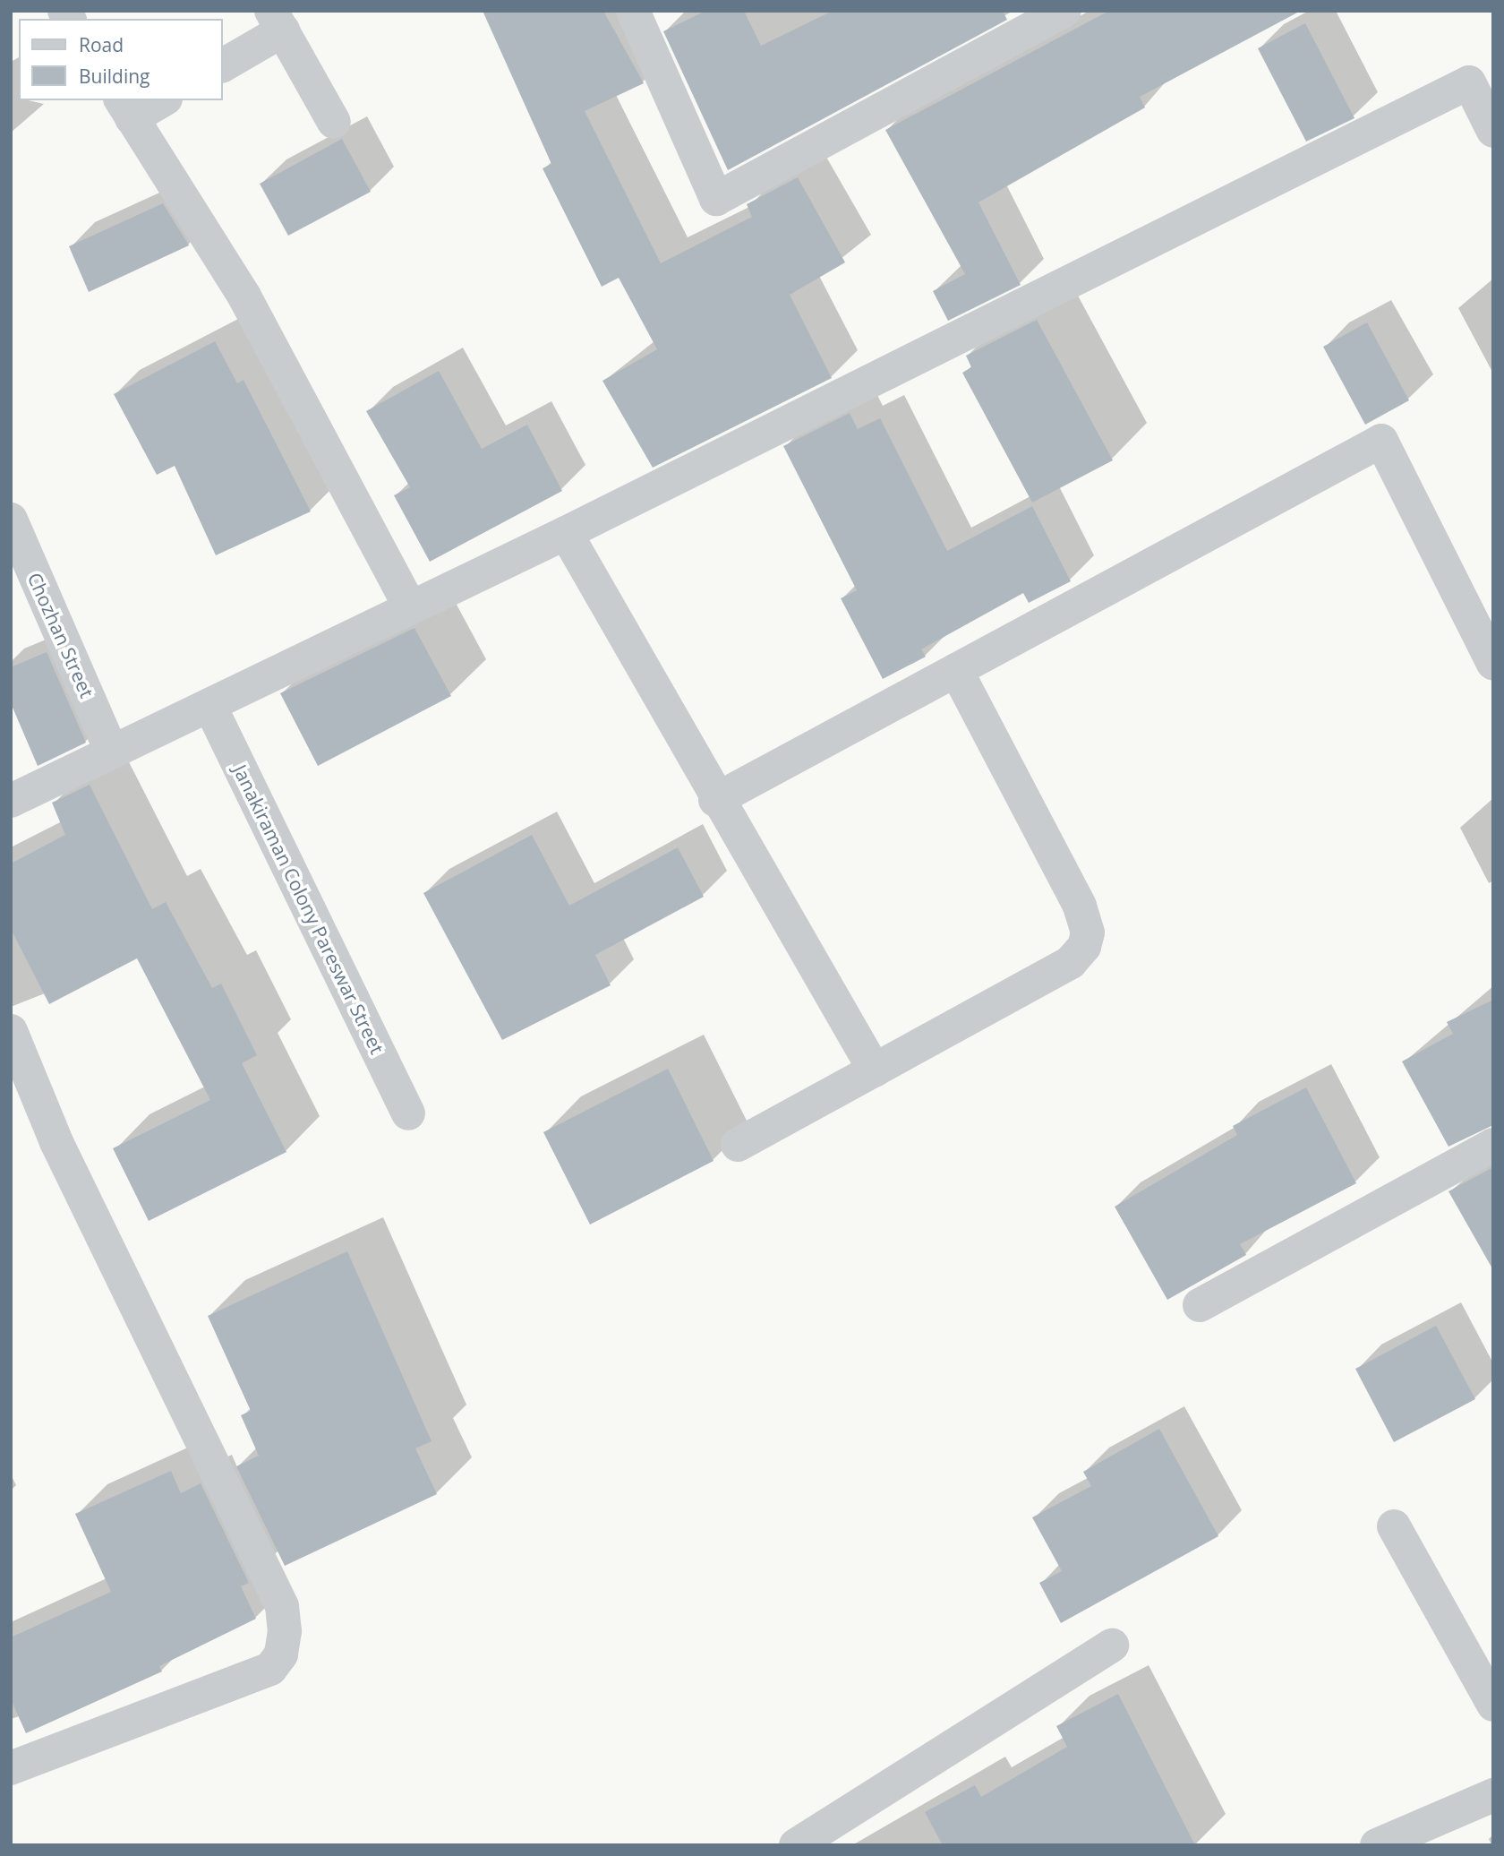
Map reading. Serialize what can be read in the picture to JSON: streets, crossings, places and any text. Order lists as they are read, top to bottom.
{
  "streets": {
    "street": ["Chozhan Street", "Janakiraman Colony Pareswar Street"]
  },
  "legend": ["Road", "Building"]
}
